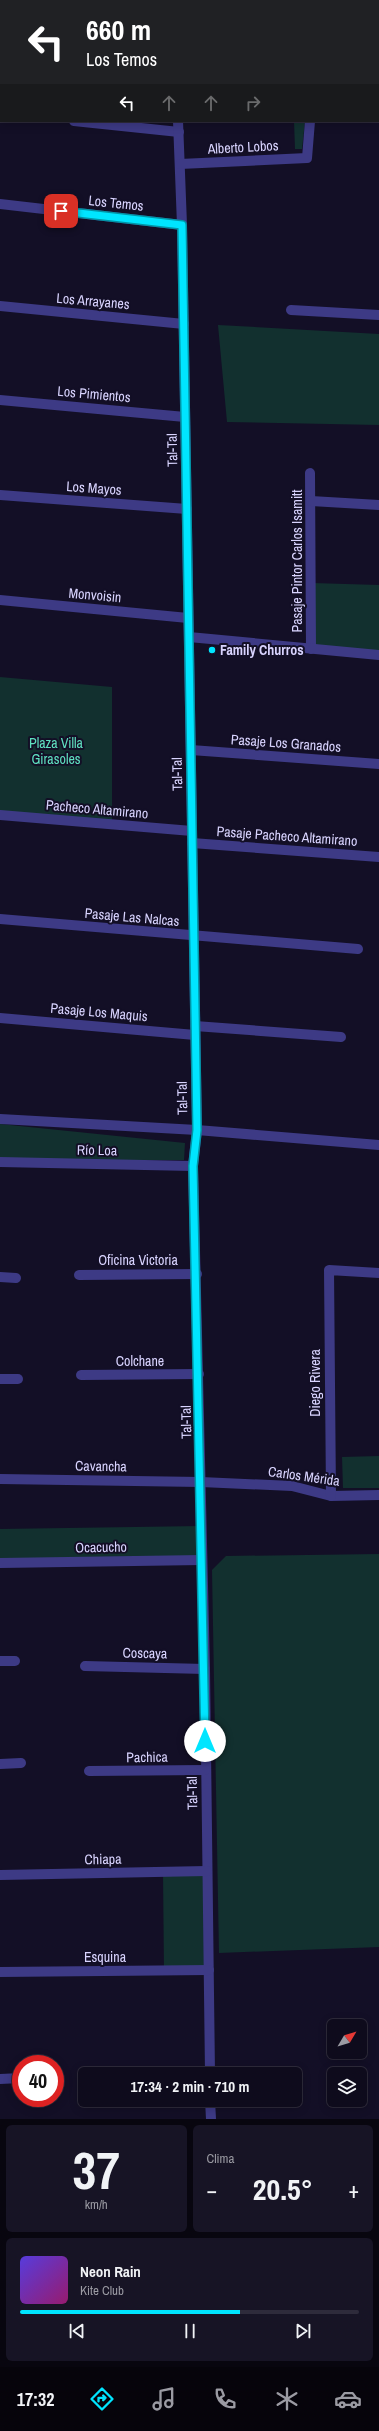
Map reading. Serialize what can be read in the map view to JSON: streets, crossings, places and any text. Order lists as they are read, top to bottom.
{
  "streets": {
    "street": [
      "Alberto Lobos",
      "Los Temos",
      "Los Arrayanes",
      "Los Pimientos",
      "Tal-Tal",
      "Los Mayos",
      "Pasaje Pintor Carlos Isamitt",
      "Monvoisin",
      "Pasaje Los Granados",
      "Pacheco Altamirano",
      "Pasaje Pacheco Altamirano",
      "Pasaje Las Nalcas",
      "Pasaje Los Maquis",
      "Río Loa",
      "Oficina Victoria",
      "Colchane",
      "Diego Rivera",
      "Cavancha",
      "Carlos Mérida",
      "Ocacucho",
      "Coscaya",
      "Pachica",
      "Chiapa",
      "Esquina"
    ]
  },
  "crossings": [
    ["Alberto Lobos", "Tal-Tal"],
    ["Los Temos", "Tal-Tal"],
    ["Los Arrayanes", "Tal-Tal"],
    ["Los Pimientos", "Tal-Tal"],
    ["Tal-Tal", "Los Mayos"],
    ["Tal-Tal", "Monvoisin"],
    ["Tal-Tal", "Pasaje Los Granados"],
    ["Tal-Tal", "Pacheco Altamirano"],
    ["Tal-Tal", "Pasaje Pacheco Altamirano"],
    ["Tal-Tal", "Pasaje Las Nalcas"],
    ["Tal-Tal", "Pasaje Los Maquis"],
    ["Tal-Tal", "Río Loa"],
    ["Tal-Tal", "Oficina Victoria"],
    ["Tal-Tal", "Colchane"],
    ["Tal-Tal", "Cavancha"],
    ["Tal-Tal", "Carlos Mérida"],
    ["Tal-Tal", "Ocacucho"],
    ["Tal-Tal", "Coscaya"],
    ["Tal-Tal", "Pachica"],
    ["Tal-Tal", "Chiapa"],
    ["Tal-Tal", "Esquina"],
    ["Diego Rivera", "Carlos Mérida"],
    ["Cavancha", "Carlos Mérida"]
  ],
  "parks": ["Plaza Villa Girasoles"],
  "places": ["Family Churros"],
  "north": "top right",
  "page": {
    "turn": ["660 m", "Los Temos"],
    "limit": "40",
    "trip": "17:34 · 2 min · 710 m",
    "tile": [
      ["37", "km/h"],
      "Clima"
    ],
    "heat": ["−", "20.5°", "+"],
    "song": ["Neon Rain", "Kite Club"],
    "tabs": "17:32"
  }
}
